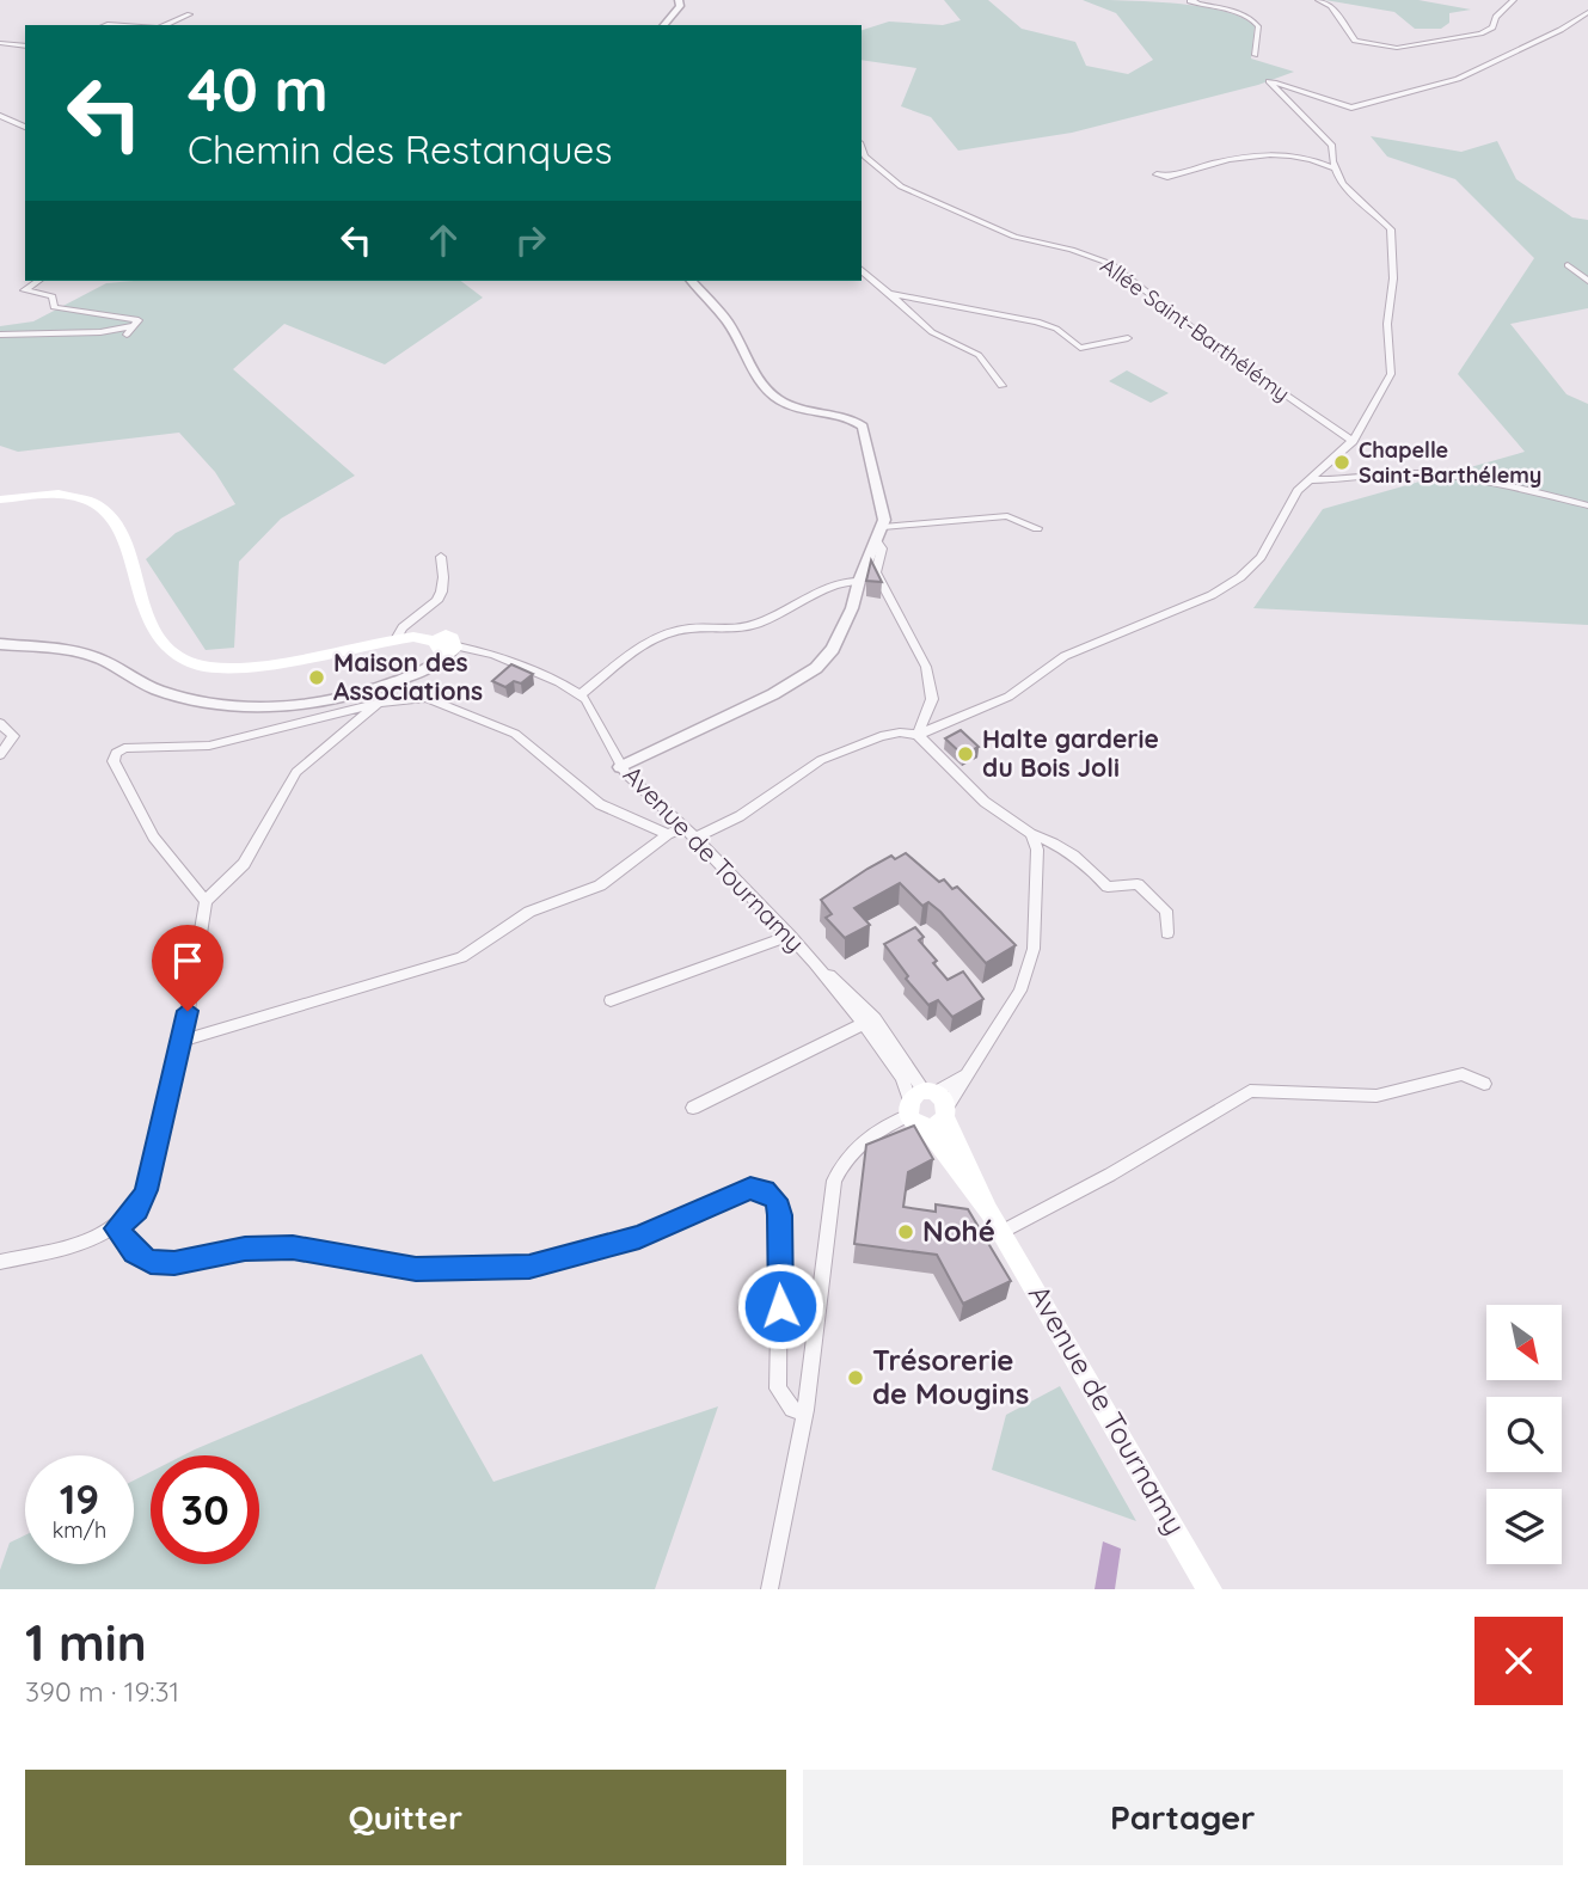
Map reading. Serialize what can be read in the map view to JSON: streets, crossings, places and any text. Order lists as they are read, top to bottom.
{
  "streets": {
    "main road": ["Avenue de Tournamy"],
    "street": ["Allée Saint-Barthélémy"]
  },
  "places": [
    "Chapelle Saint-Barthélemy",
    "Maison des Associations",
    "Halte garderie du Bois Joli",
    "Nohé",
    "Trésorerie de Mougins"
  ],
  "north": "bottom right",
  "page": {
    "turn": ["40 m", "Chemin des Restanques"],
    "speed": "19 km/h",
    "limit": "30",
    "heading": ["1 min", "390 m · 19:31"],
    "buttons": ["Quitter", "Partager"]
  }
}
